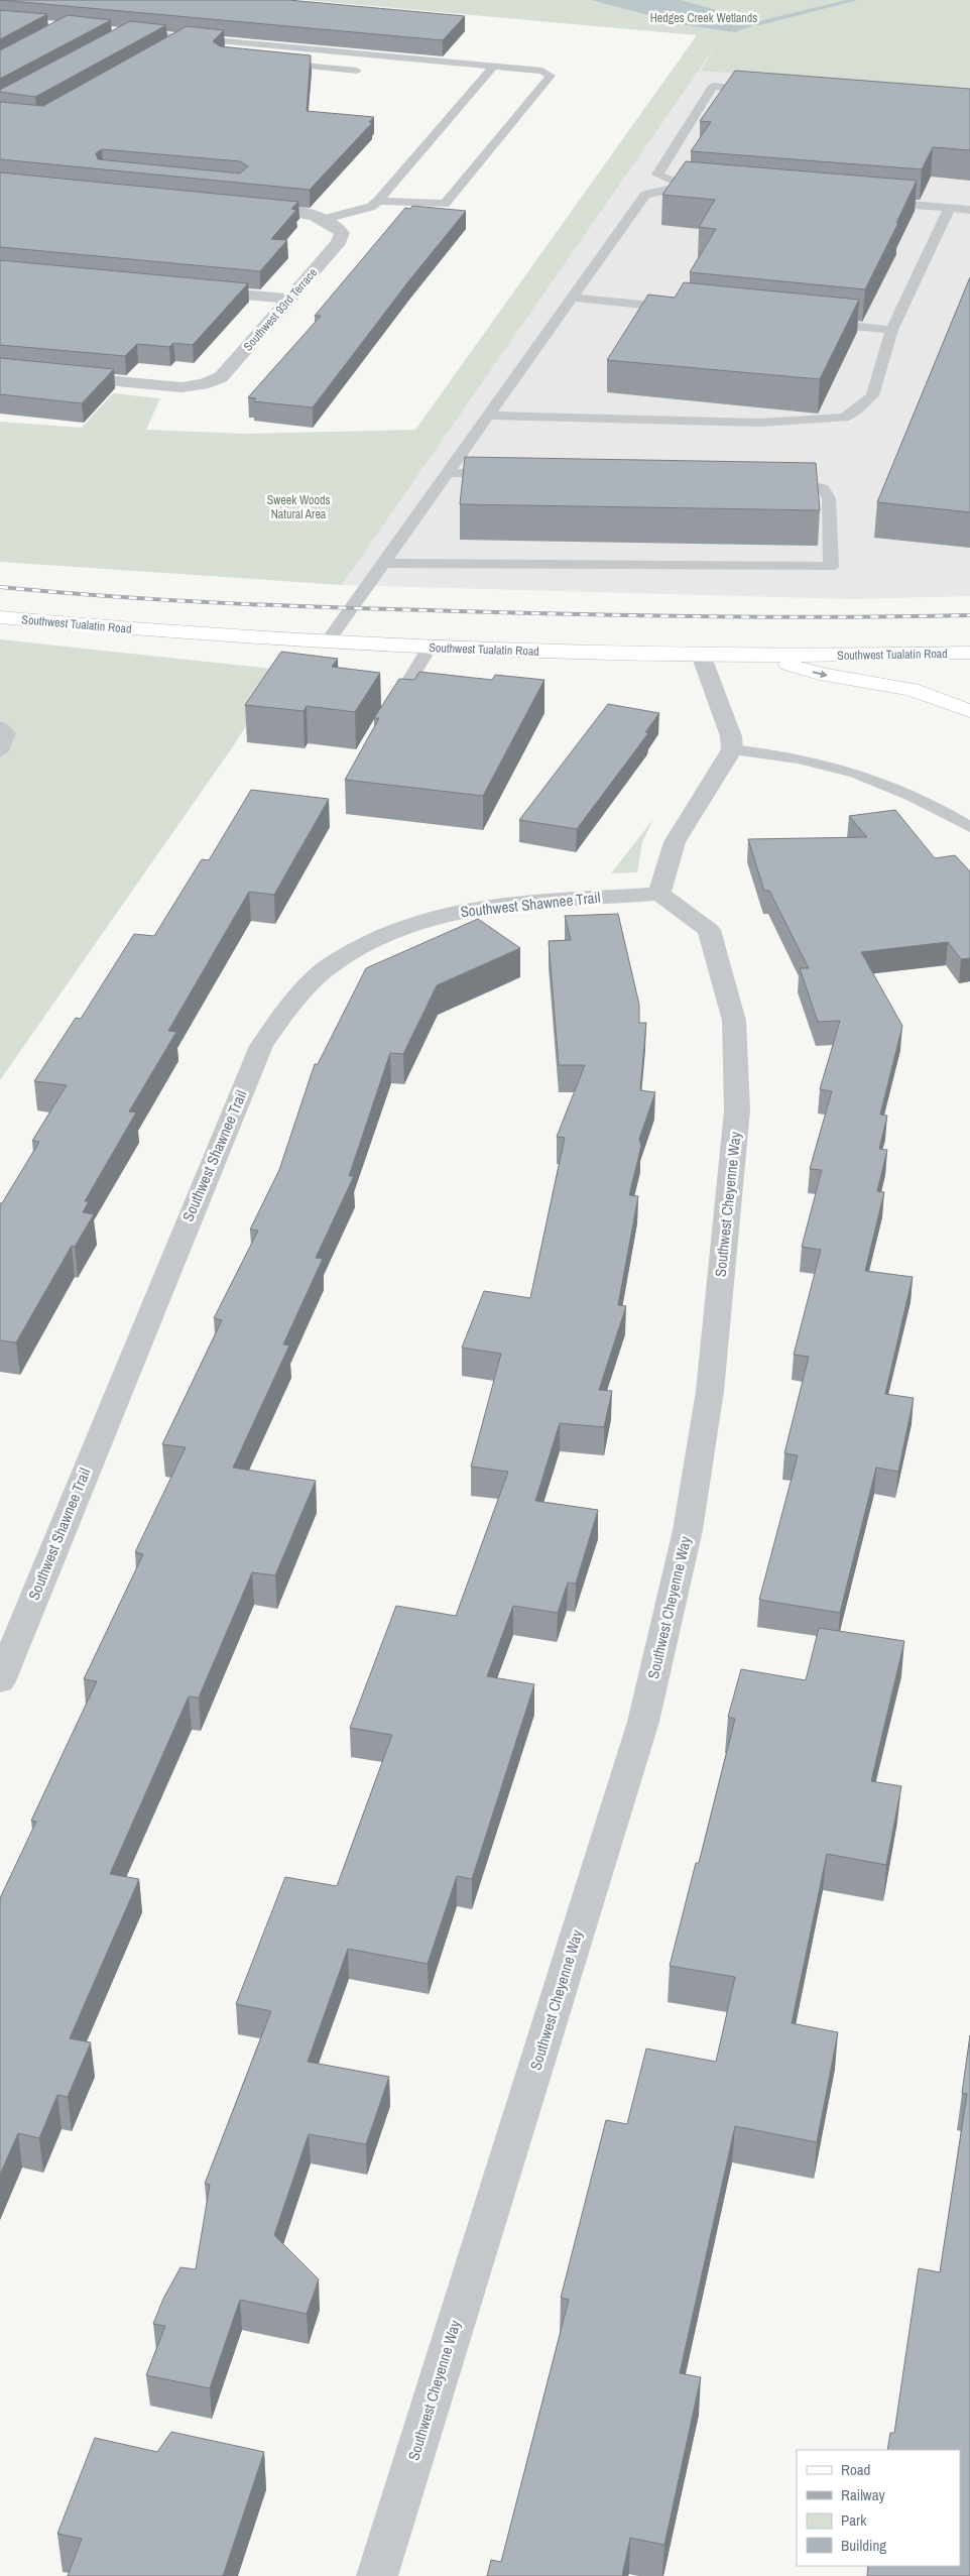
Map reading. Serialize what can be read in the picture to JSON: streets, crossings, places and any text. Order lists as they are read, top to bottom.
{
  "streets": {
    "main road": ["Southwest Tualatin Road"],
    "street": ["Southwest 93rd Terrace", "Southwest Shawnee Trail", "Southwest Cheyenne Way"]
  },
  "crossings": [
    ["Southwest Shawnee Trail", "Southwest Cheyenne Way"]
  ],
  "parks": ["Hedges Creek Wetlands", "Sweek Woods Natural Area"],
  "legend": [
    "Road",
    "Railway",
    "Park",
    "Building"
  ]
}
